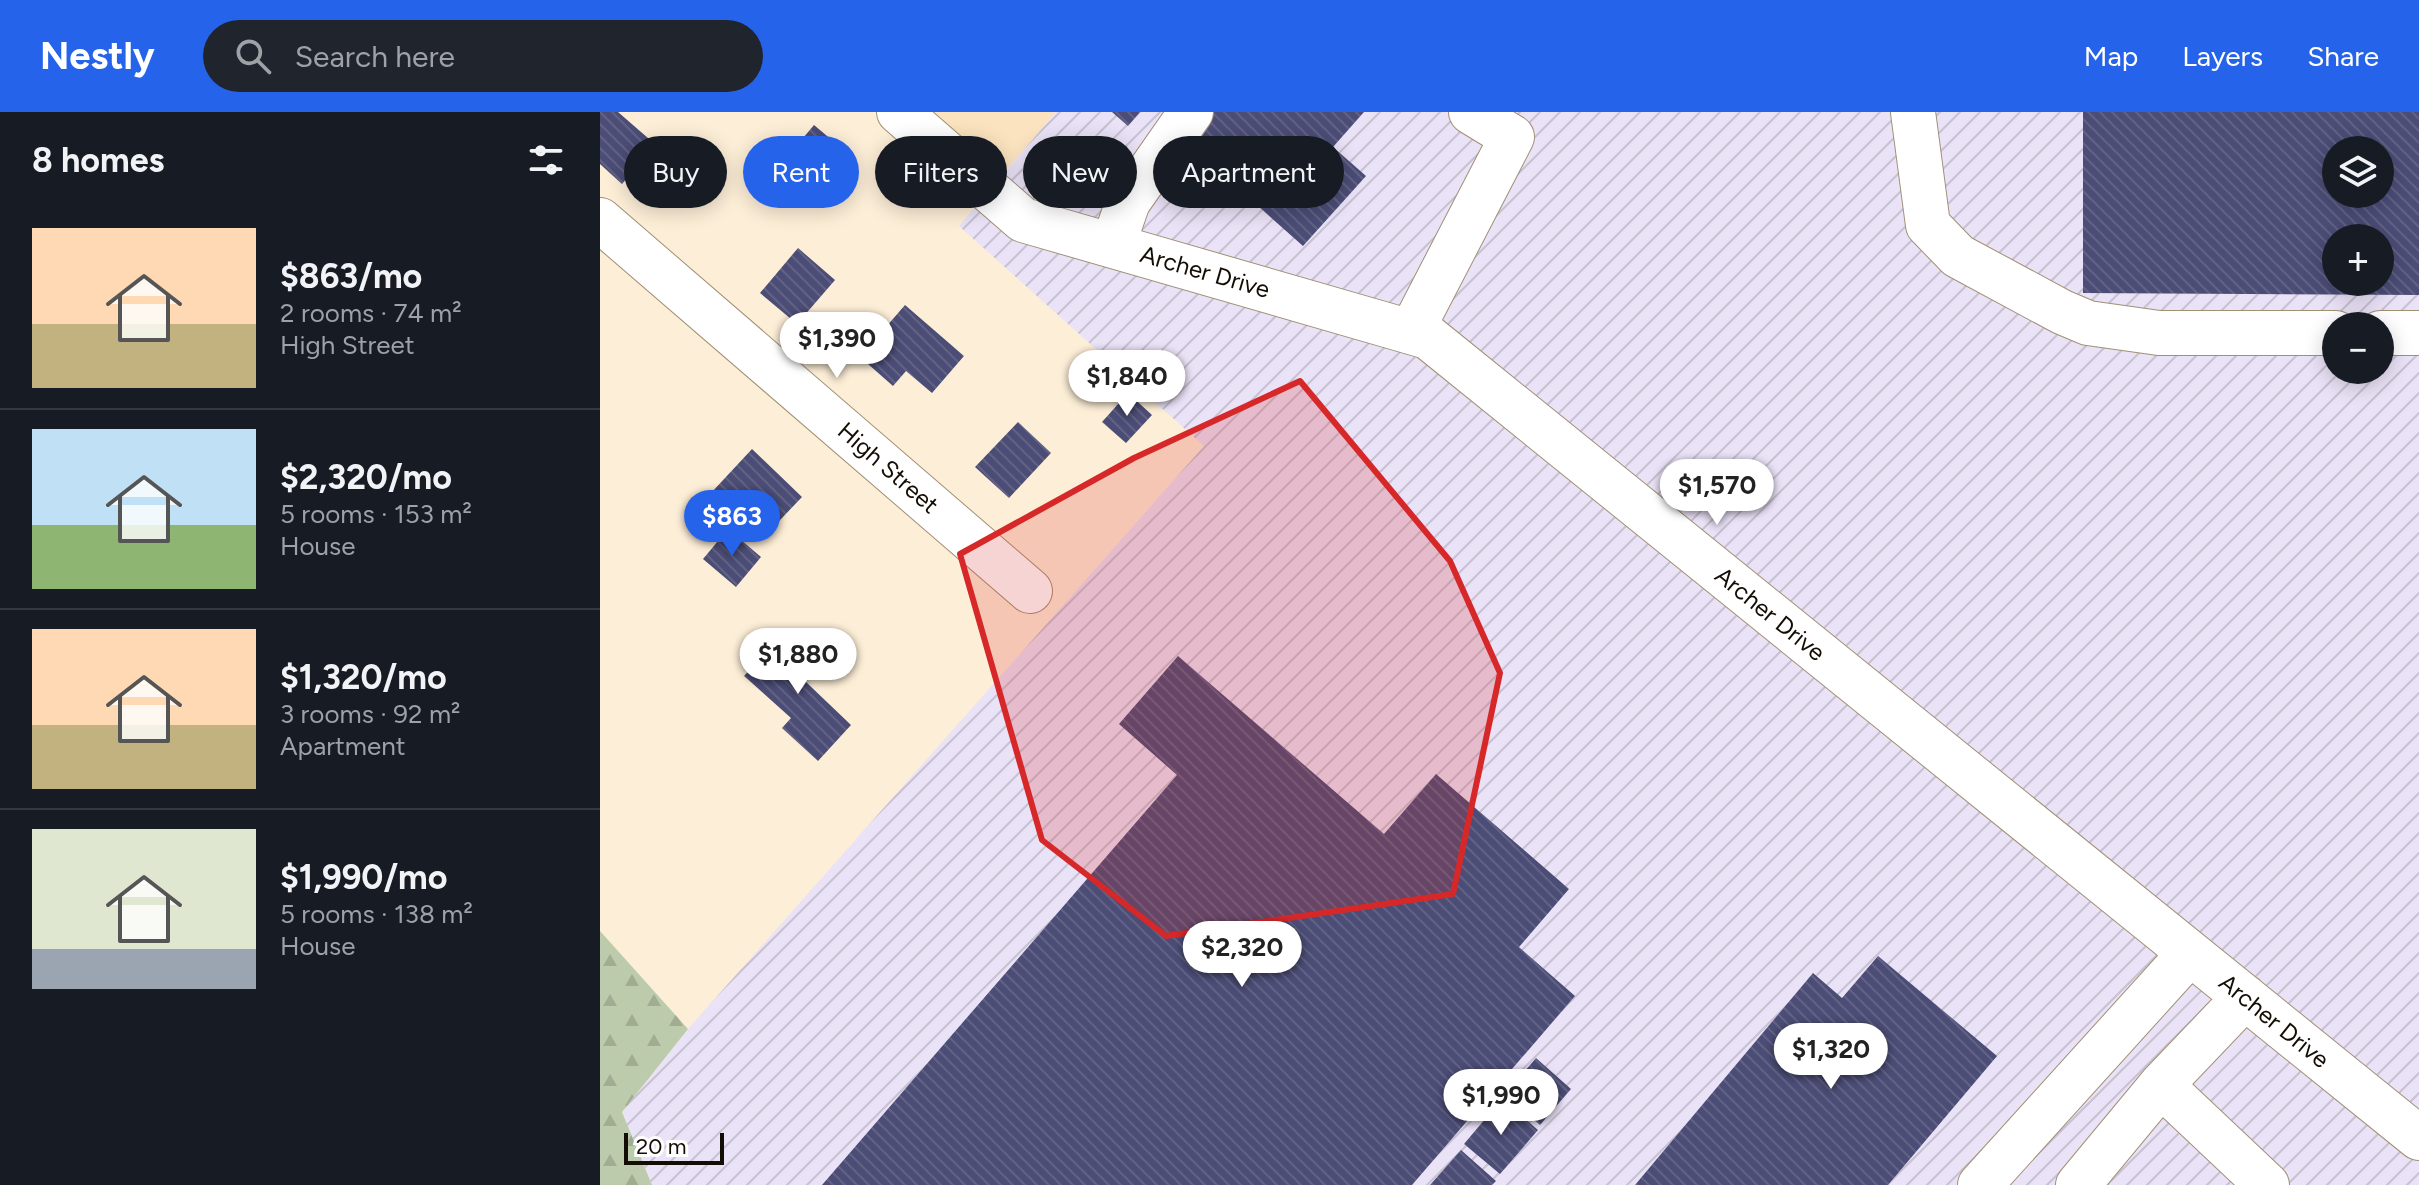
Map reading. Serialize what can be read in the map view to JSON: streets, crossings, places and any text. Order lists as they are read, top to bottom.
{
  "streets": {
    "street": ["Archer Drive", "High Street"]
  },
  "scale_bar": "20 m",
  "page": {
    "header": "Nestly",
    "search": "Search here",
    "nav": ["Map", "Layers", "Share"],
    "heading": "8 homes",
    "map_buttons": ["+", "−"],
    "chip": [
      "Buy",
      "Rent",
      "Filters",
      "New",
      "Apartment"
    ],
    "list": [
      {
        "name": "$863/mo",
        "note": "2 rooms · 74 m² · High Street"
      },
      {
        "name": "$2,320/mo",
        "note": "5 rooms · 153 m² · House"
      },
      {
        "name": "$1,320/mo",
        "note": "3 rooms · 92 m² · Apartment"
      },
      {
        "name": "$1,990/mo",
        "note": "5 rooms · 138 m² · House"
      }
    ],
    "price": [
      "$1,390",
      "$1,840",
      "$1,570",
      "$863",
      "$1,880",
      "$2,320",
      "$1,320",
      "$1,990"
    ],
    "scale": "20 m"
  }
}
